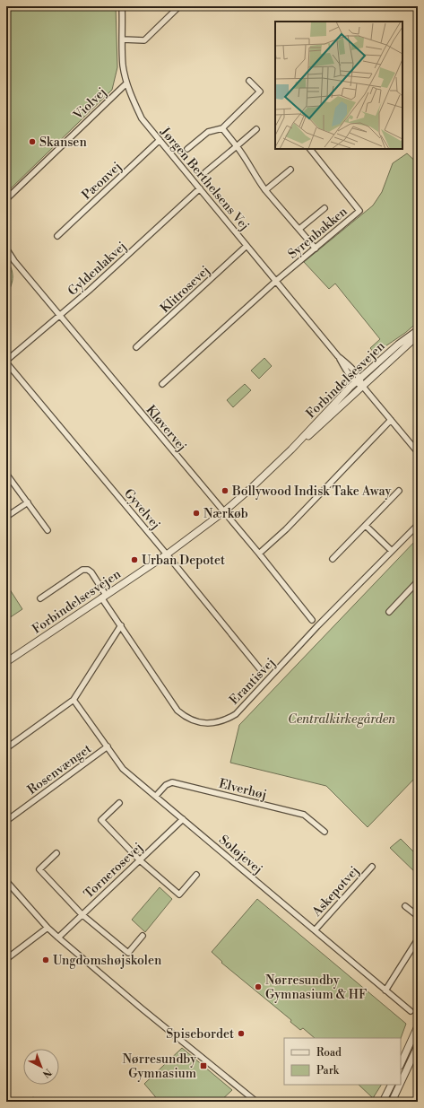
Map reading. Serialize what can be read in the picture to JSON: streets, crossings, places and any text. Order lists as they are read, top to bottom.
{
  "streets": {
    "street": [
      "Violvej",
      "Jørgen Berthelsens Vej",
      "Pæonvej",
      "Syrenbakken",
      "Gyldenlakvej",
      "Klitrosevej",
      "Forbindelsesvejen",
      "Kløvervej",
      "Gyvelvej",
      "Erantisvej",
      "Rosenvænget",
      "Elverhøj",
      "Soløjevej",
      "Tornerosevej",
      "Askepotvej"
    ]
  },
  "crossings": [
    ["Violvej", "Jørgen Berthelsens Vej"],
    ["Jørgen Berthelsens Vej", "Pæonvej"],
    ["Jørgen Berthelsens Vej", "Syrenbakken"],
    ["Jørgen Berthelsens Vej", "Gyldenlakvej"],
    ["Jørgen Berthelsens Vej", "Klitrosevej"],
    ["Jørgen Berthelsens Vej", "Forbindelsesvejen"],
    ["Gyldenlakvej", "Kløvervej"],
    ["Gyldenlakvej", "Gyvelvej"],
    ["Forbindelsesvejen", "Kløvervej"],
    ["Forbindelsesvejen", "Gyvelvej"],
    ["Forbindelsesvejen", "Erantisvej"],
    ["Rosenvænget", "Soløjevej"],
    ["Elverhøj", "Soløjevej"],
    ["Soløjevej", "Tornerosevej"],
    ["Soløjevej", "Askepotvej"]
  ],
  "parks": ["Centralkirkegården"],
  "places": {
    "other": [
      "Skansen",
      "Bollywood Indisk Take Away",
      "Nærkøb",
      "Urban Depotet",
      "Ungdomshøjskolen",
      "Nørresundby Gymnasium & HF",
      "Spisebordet"
    ],
    "transit": ["Nørresundby Gymnasium"]
  },
  "legend": ["Road", "Park"],
  "north": "bottom right"
}
